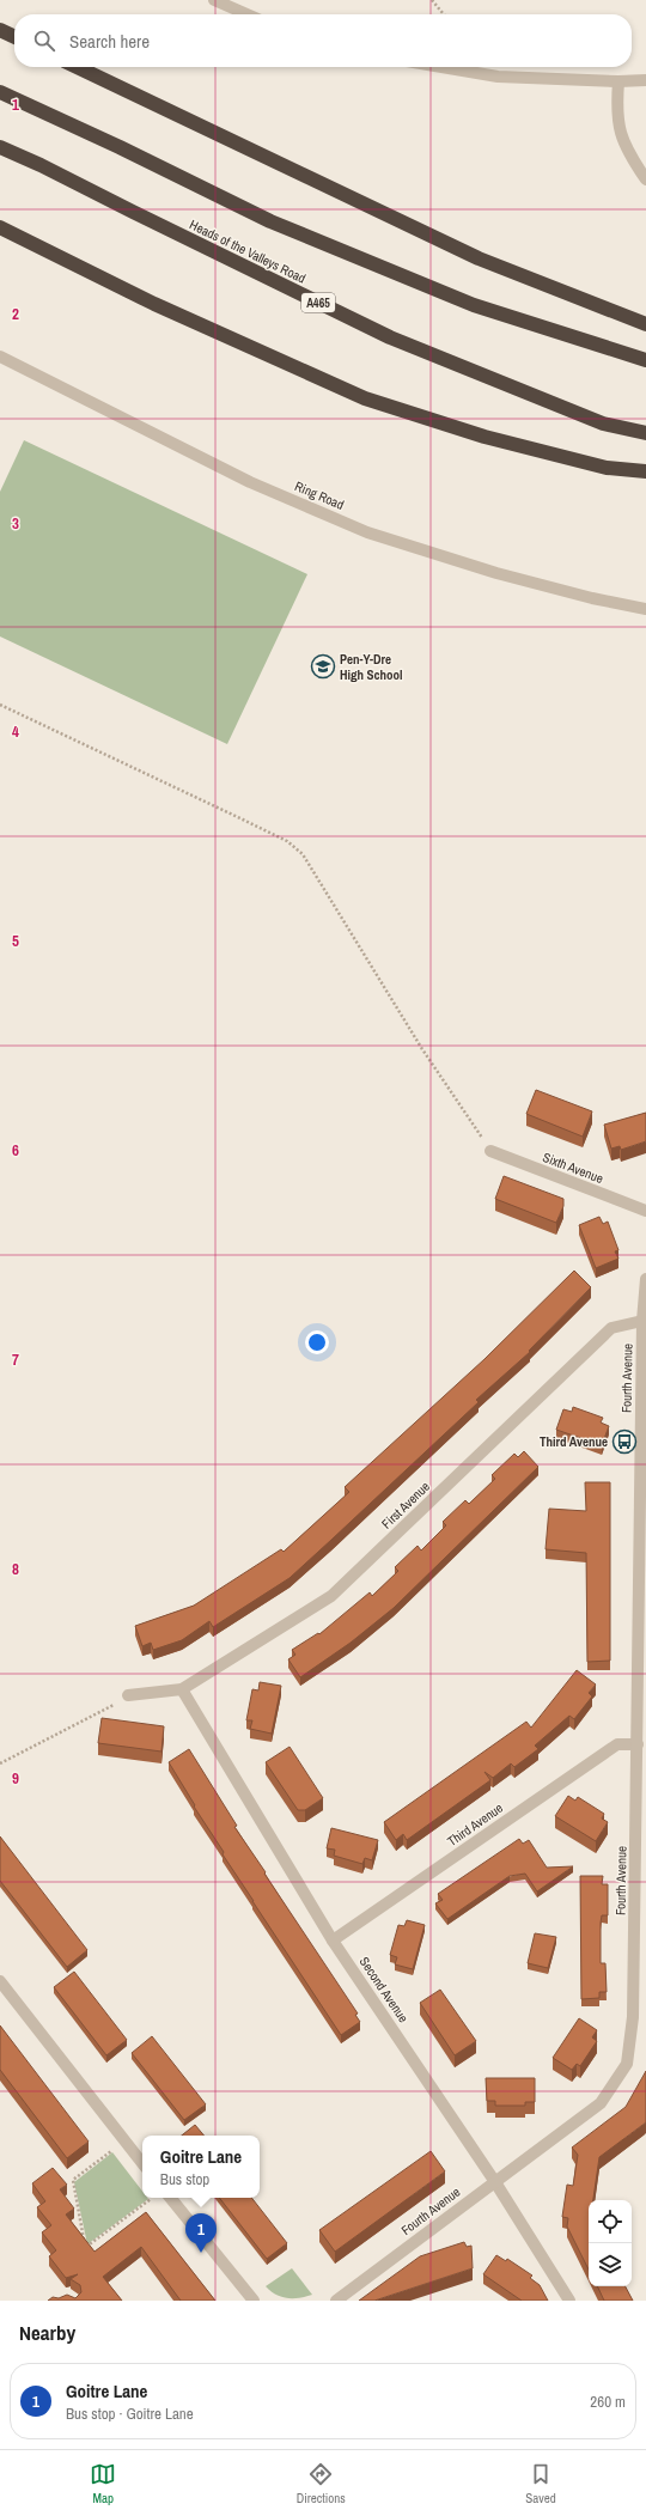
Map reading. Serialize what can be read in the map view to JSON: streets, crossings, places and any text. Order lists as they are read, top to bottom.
{
  "streets": {
    "highway": ["Heads of the Valleys Road", "A465"],
    "street": [
      "Ring Road",
      "Sixth Avenue",
      "Fourth Avenue",
      "First Avenue",
      "Third Avenue",
      "Second Avenue"
    ]
  },
  "crossings": [
    ["Fourth Avenue", "First Avenue"],
    ["Fourth Avenue", "Third Avenue"],
    ["Fourth Avenue", "Second Avenue"],
    ["First Avenue", "Second Avenue"],
    ["Third Avenue", "Second Avenue"]
  ],
  "places": {
    "school or university": ["Pen-Y-Dre High School"],
    "bus stop": ["Third Avenue"]
  },
  "page": {
    "search": "Search here",
    "popup": ["Goitre Lane", "Bus stop"],
    "pins": "1",
    "heading": "Nearby",
    "list": [
      {
        "mark": "1",
        "name": "Goitre Lane",
        "note": "Bus stop · Goitre Lane",
        "value": "260 m"
      }
    ],
    "nav": ["Map", "Directions", "Saved"]
  },
  "grid": {
    "rows": [
      "1",
      "2",
      "3",
      "4",
      "5",
      "6",
      "7",
      "8",
      "9"
    ]
  }
}
